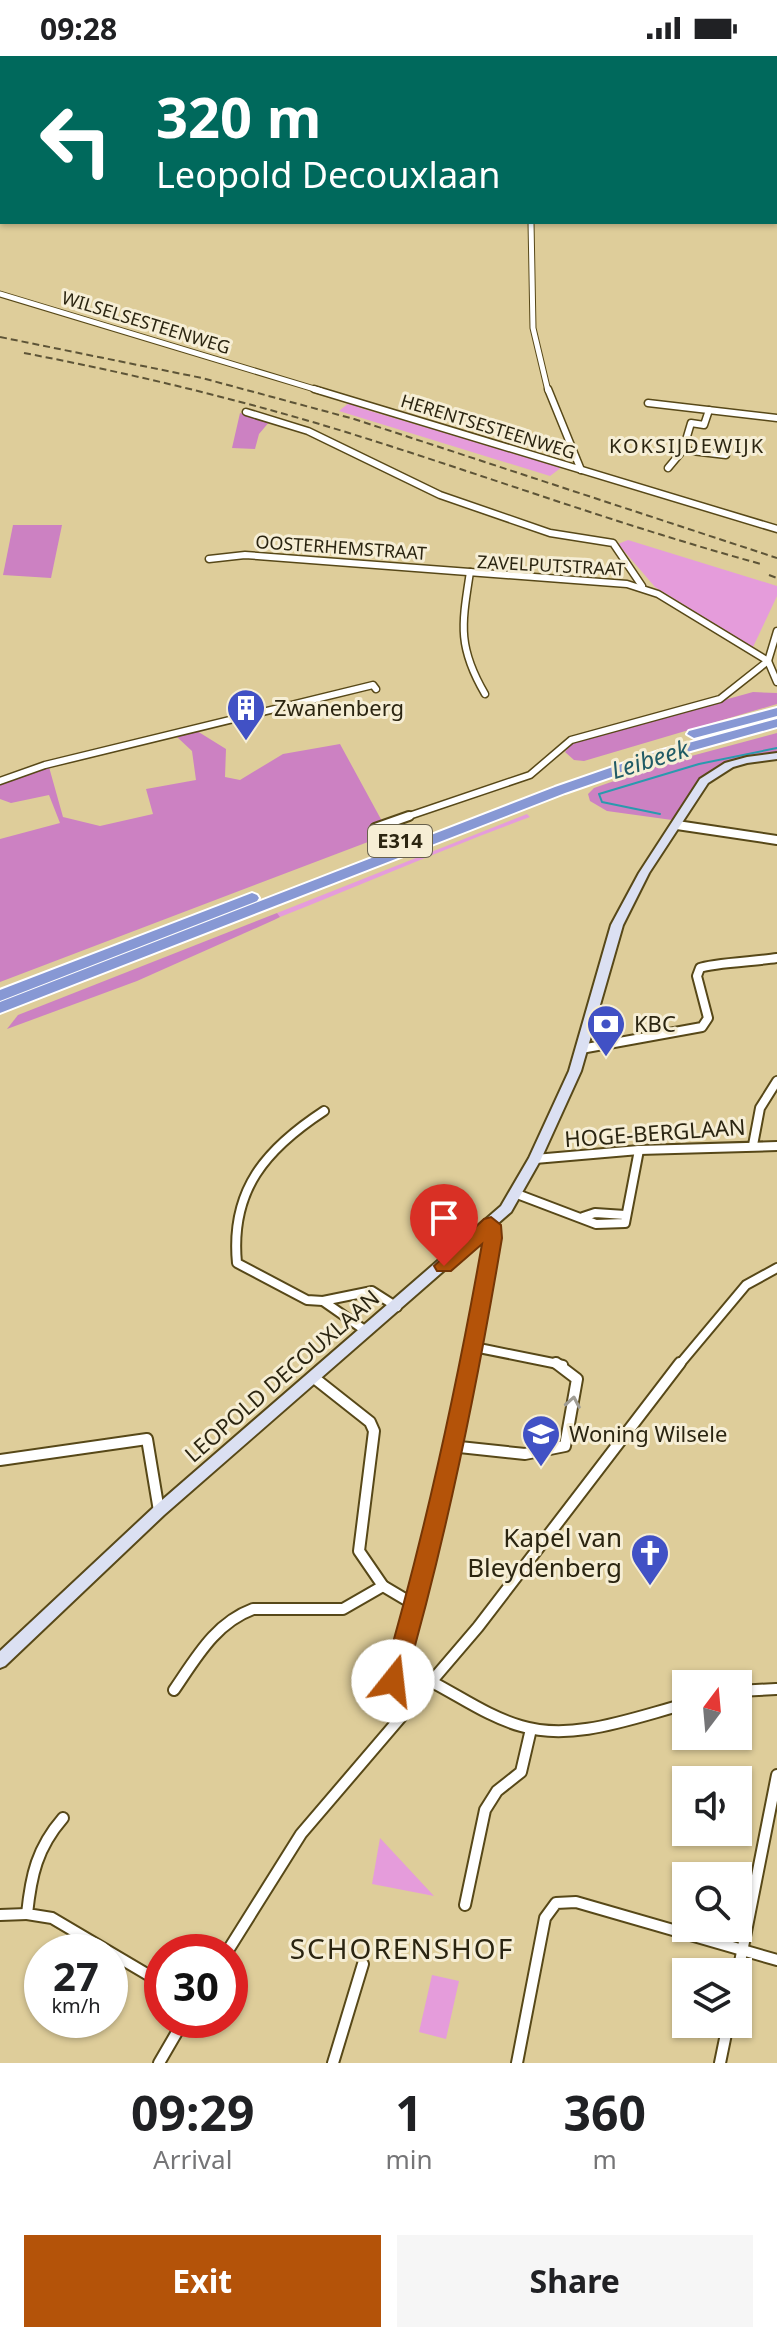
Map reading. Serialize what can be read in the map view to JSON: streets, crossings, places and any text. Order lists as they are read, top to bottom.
{
  "streets": {
    "highway": ["E314"],
    "street": [
      "WILSELSESTEENWEG",
      "HERENTSESTEENWEG",
      "OOSTERHEMSTRAAT",
      "ZAVELPUTSTRAAT",
      "HOGE-BERGLAAN",
      "LEOPOLD DECOUXLAAN"
    ]
  },
  "crossings": [
    ["WILSELSESTEENWEG", "HERENTSESTEENWEG"],
    ["OOSTERHEMSTRAAT", "ZAVELPUTSTRAAT"],
    ["HOGE-BERGLAAN", "LEOPOLD DECOUXLAAN"]
  ],
  "districts": ["KOKSIJDEWIJK", "SCHORENSHOF"],
  "water": ["Leibeek"],
  "places": {
    "building": ["Zwanenberg"],
    "bank": ["KBC"],
    "school or university": ["Woning Wilsele"],
    "church": ["Kapel van Bleydenberg"]
  },
  "north": "top",
  "page": {
    "status": "09:28",
    "turn": ["320 m", "Leopold Decouxlaan"],
    "speed": "27 km/h",
    "limit": "30",
    "eta": [
      "09:29",
      "Arrival",
      "1",
      "min",
      "360",
      "m"
    ],
    "buttons": ["Exit", "Share"]
  }
}
